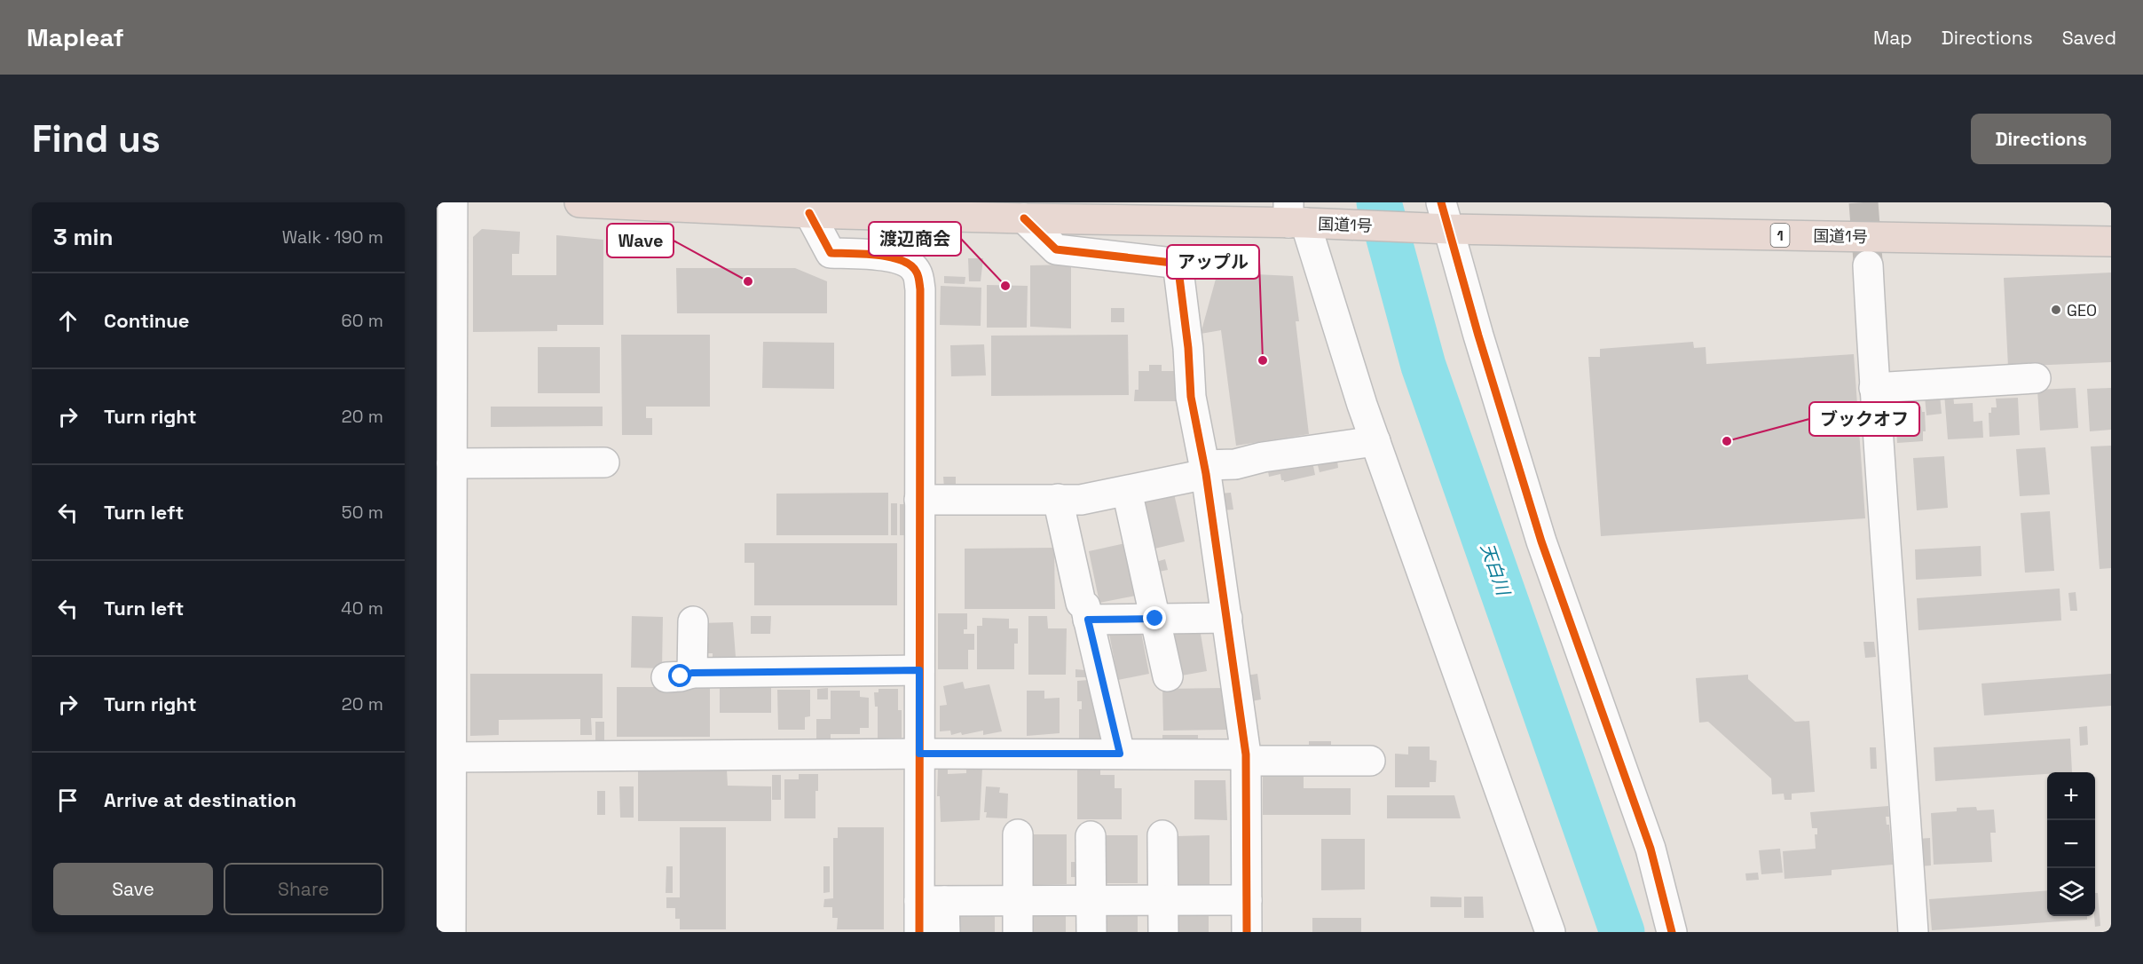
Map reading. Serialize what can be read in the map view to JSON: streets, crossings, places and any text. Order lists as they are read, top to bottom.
{
  "streets": {
    "highway": ["国道1号", "1"]
  },
  "water": ["天白川"],
  "places": [
    "Wave",
    "渡辺商会",
    "GEO",
    "アップル",
    "ブックオフ"
  ],
  "page": {
    "header": "Mapleaf",
    "nav": ["Map", "Directions", "Saved"],
    "buttons": [
      "Directions",
      ["Save", "Share"]
    ],
    "title": "Find us",
    "heading": ["3 min", "Walk · 190 m"],
    "list": [
      ["Continue", "60 m"],
      ["Turn right", "20 m"],
      ["Turn left", "50 m"],
      ["Turn left", "40 m"],
      ["Turn right", "20 m"],
      "Arrive at destination"
    ],
    "map_buttons": ["+", "−"]
  }
}
